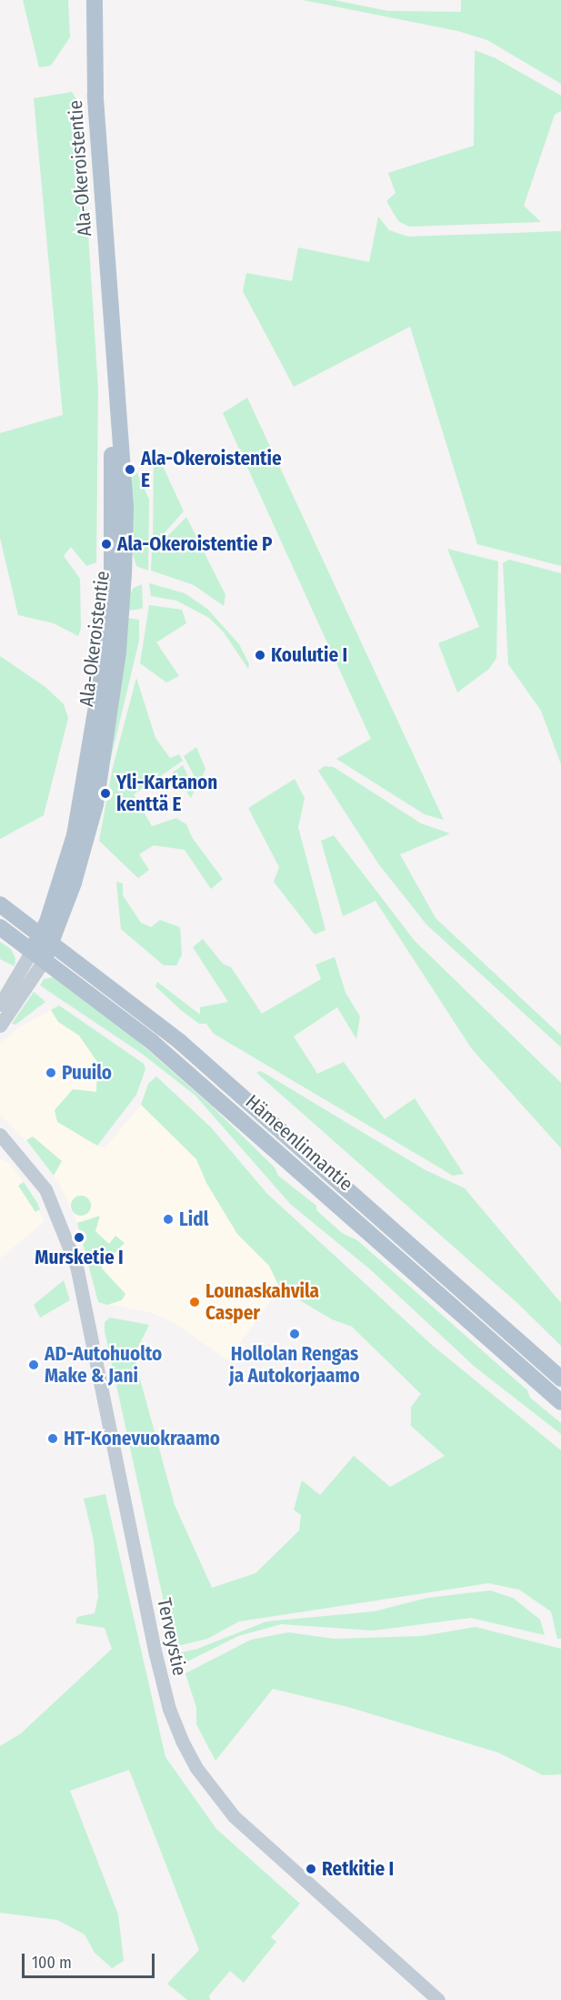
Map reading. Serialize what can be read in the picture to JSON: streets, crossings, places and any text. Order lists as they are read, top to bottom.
{
  "streets": {
    "main road": ["Ala-Okeroistentie", "Hämeenlinnantie", "Terveystie"]
  },
  "crossings": [
    ["Ala-Okeroistentie", "Hämeenlinnantie"]
  ],
  "places": [
    "Ala-Okeroistentie E",
    "Ala-Okeroistentie P",
    "Koulutie I",
    "Yli-Kartanon kenttä E",
    "Puuilo",
    "Lidl",
    "Mursketie I",
    "Lounaskahvila Casper",
    "Hollolan Rengas ja Autokorjaamo",
    "AD-Autohuolto Make & Jani",
    "HT-Konevuokraamo",
    "Retkitie I"
  ],
  "scale_bar": "100 m"
}
